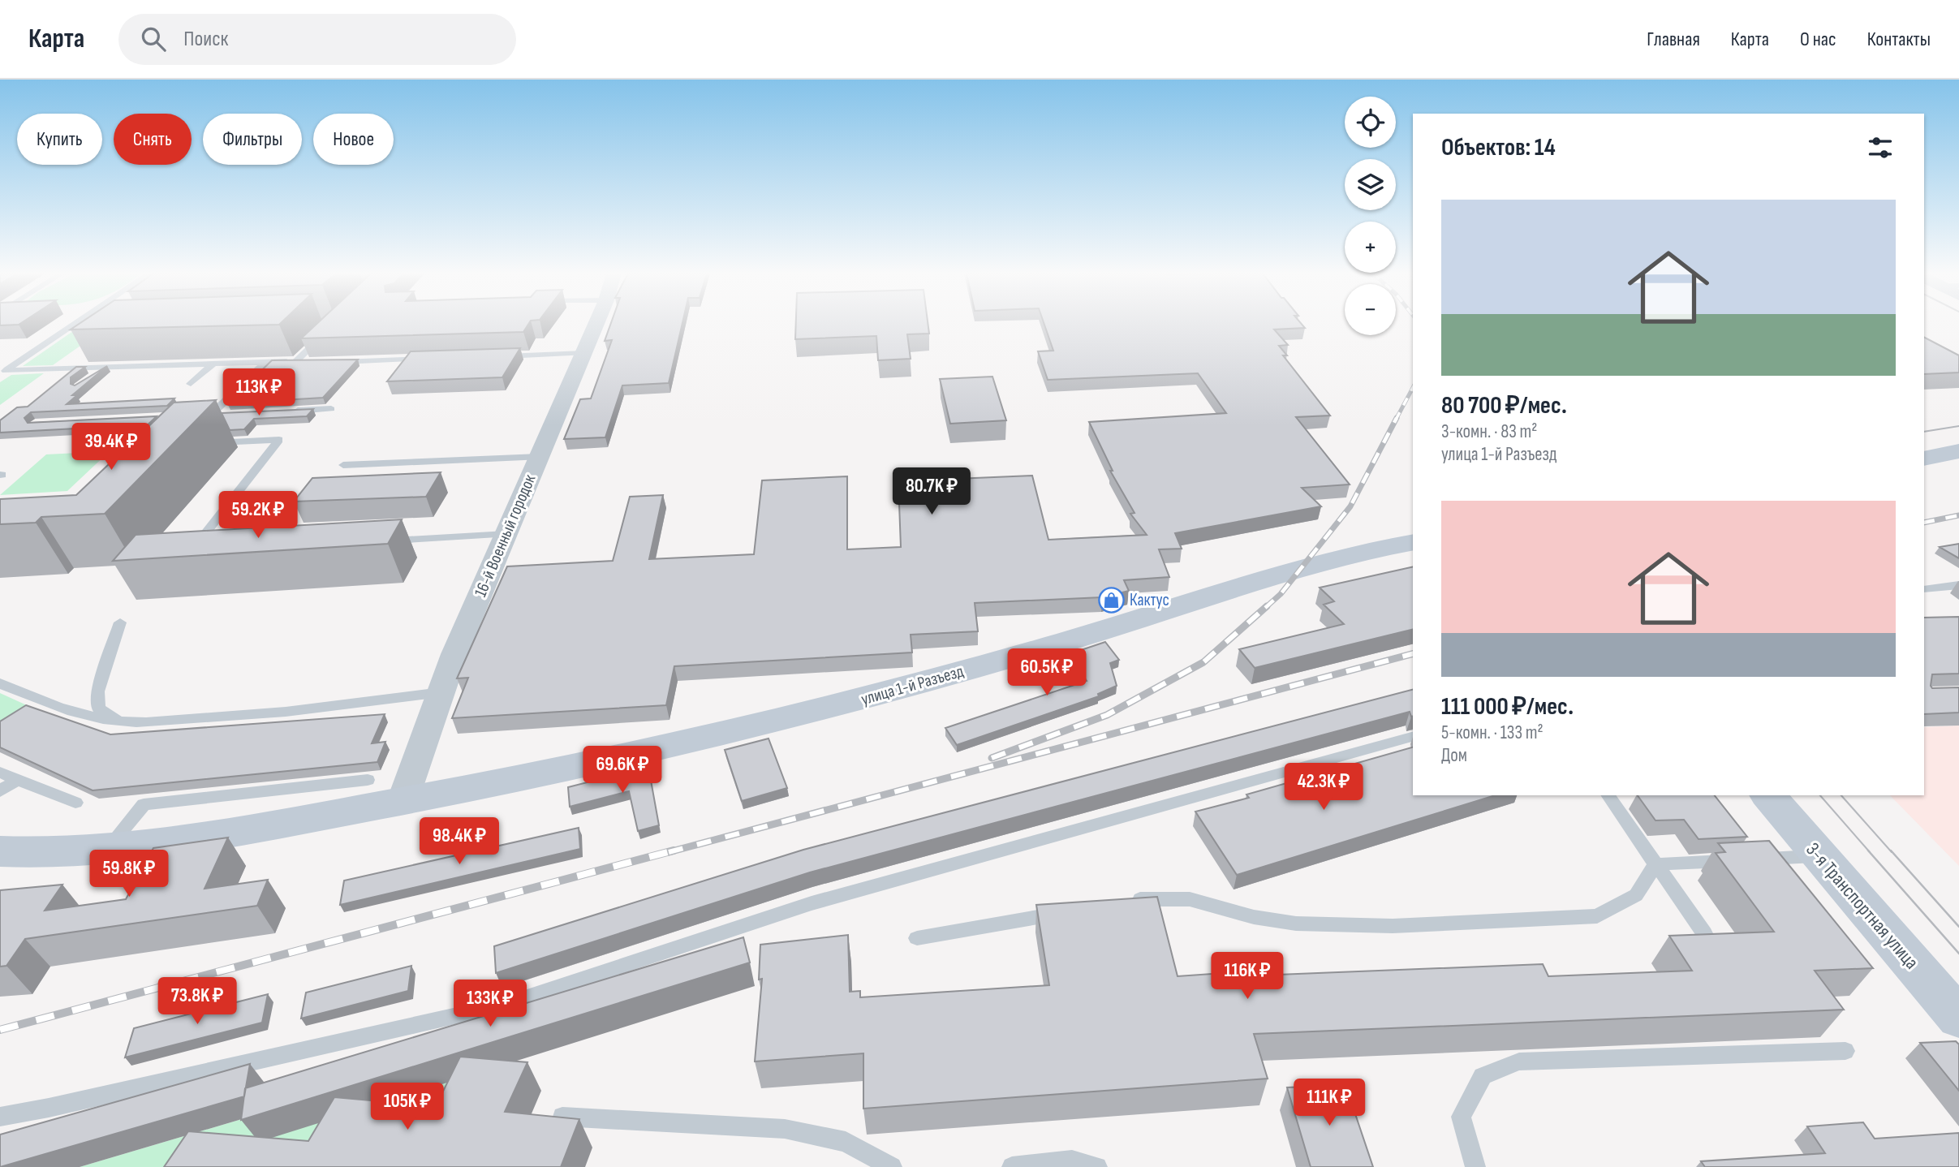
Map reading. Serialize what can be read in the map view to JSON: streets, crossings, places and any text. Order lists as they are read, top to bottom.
{
  "streets": {
    "main road": ["улица 1-й Разъезд", "3-я Транспортная улица"],
    "street": ["16-й Военный городок"]
  },
  "crossings": [
    ["16-й Военный городок", "улица 1-й Разъезд"]
  ],
  "places": {
    "shop": ["Кактус"]
  },
  "page": {
    "header": "Карта",
    "search": "Поиск",
    "nav": [
      "Главная",
      "Карта",
      "О нас",
      "Контакты"
    ],
    "map_buttons": ["+", "−"],
    "chip": [
      "Купить",
      "Снять",
      "Фильтры",
      "Новое"
    ],
    "heading": "Объектов: 14",
    "list": [
      {
        "name": "80 700 ₽/мес.",
        "note": "3-комн. · 83 m² · улица 1-й Разъезд"
      },
      {
        "name": "111 000 ₽/мес.",
        "note": "5-комн. · 133 m² · Дом"
      }
    ],
    "price": [
      "113K ₽",
      "39.4K ₽",
      "80.7K ₽",
      "59.2K ₽",
      "60.5K ₽",
      "69.6K ₽",
      "42.3K ₽",
      "98.4K ₽",
      "59.8K ₽",
      "116K ₽",
      "73.8K ₽",
      "133K ₽",
      "111K ₽",
      "105K ₽"
    ]
  }
}
